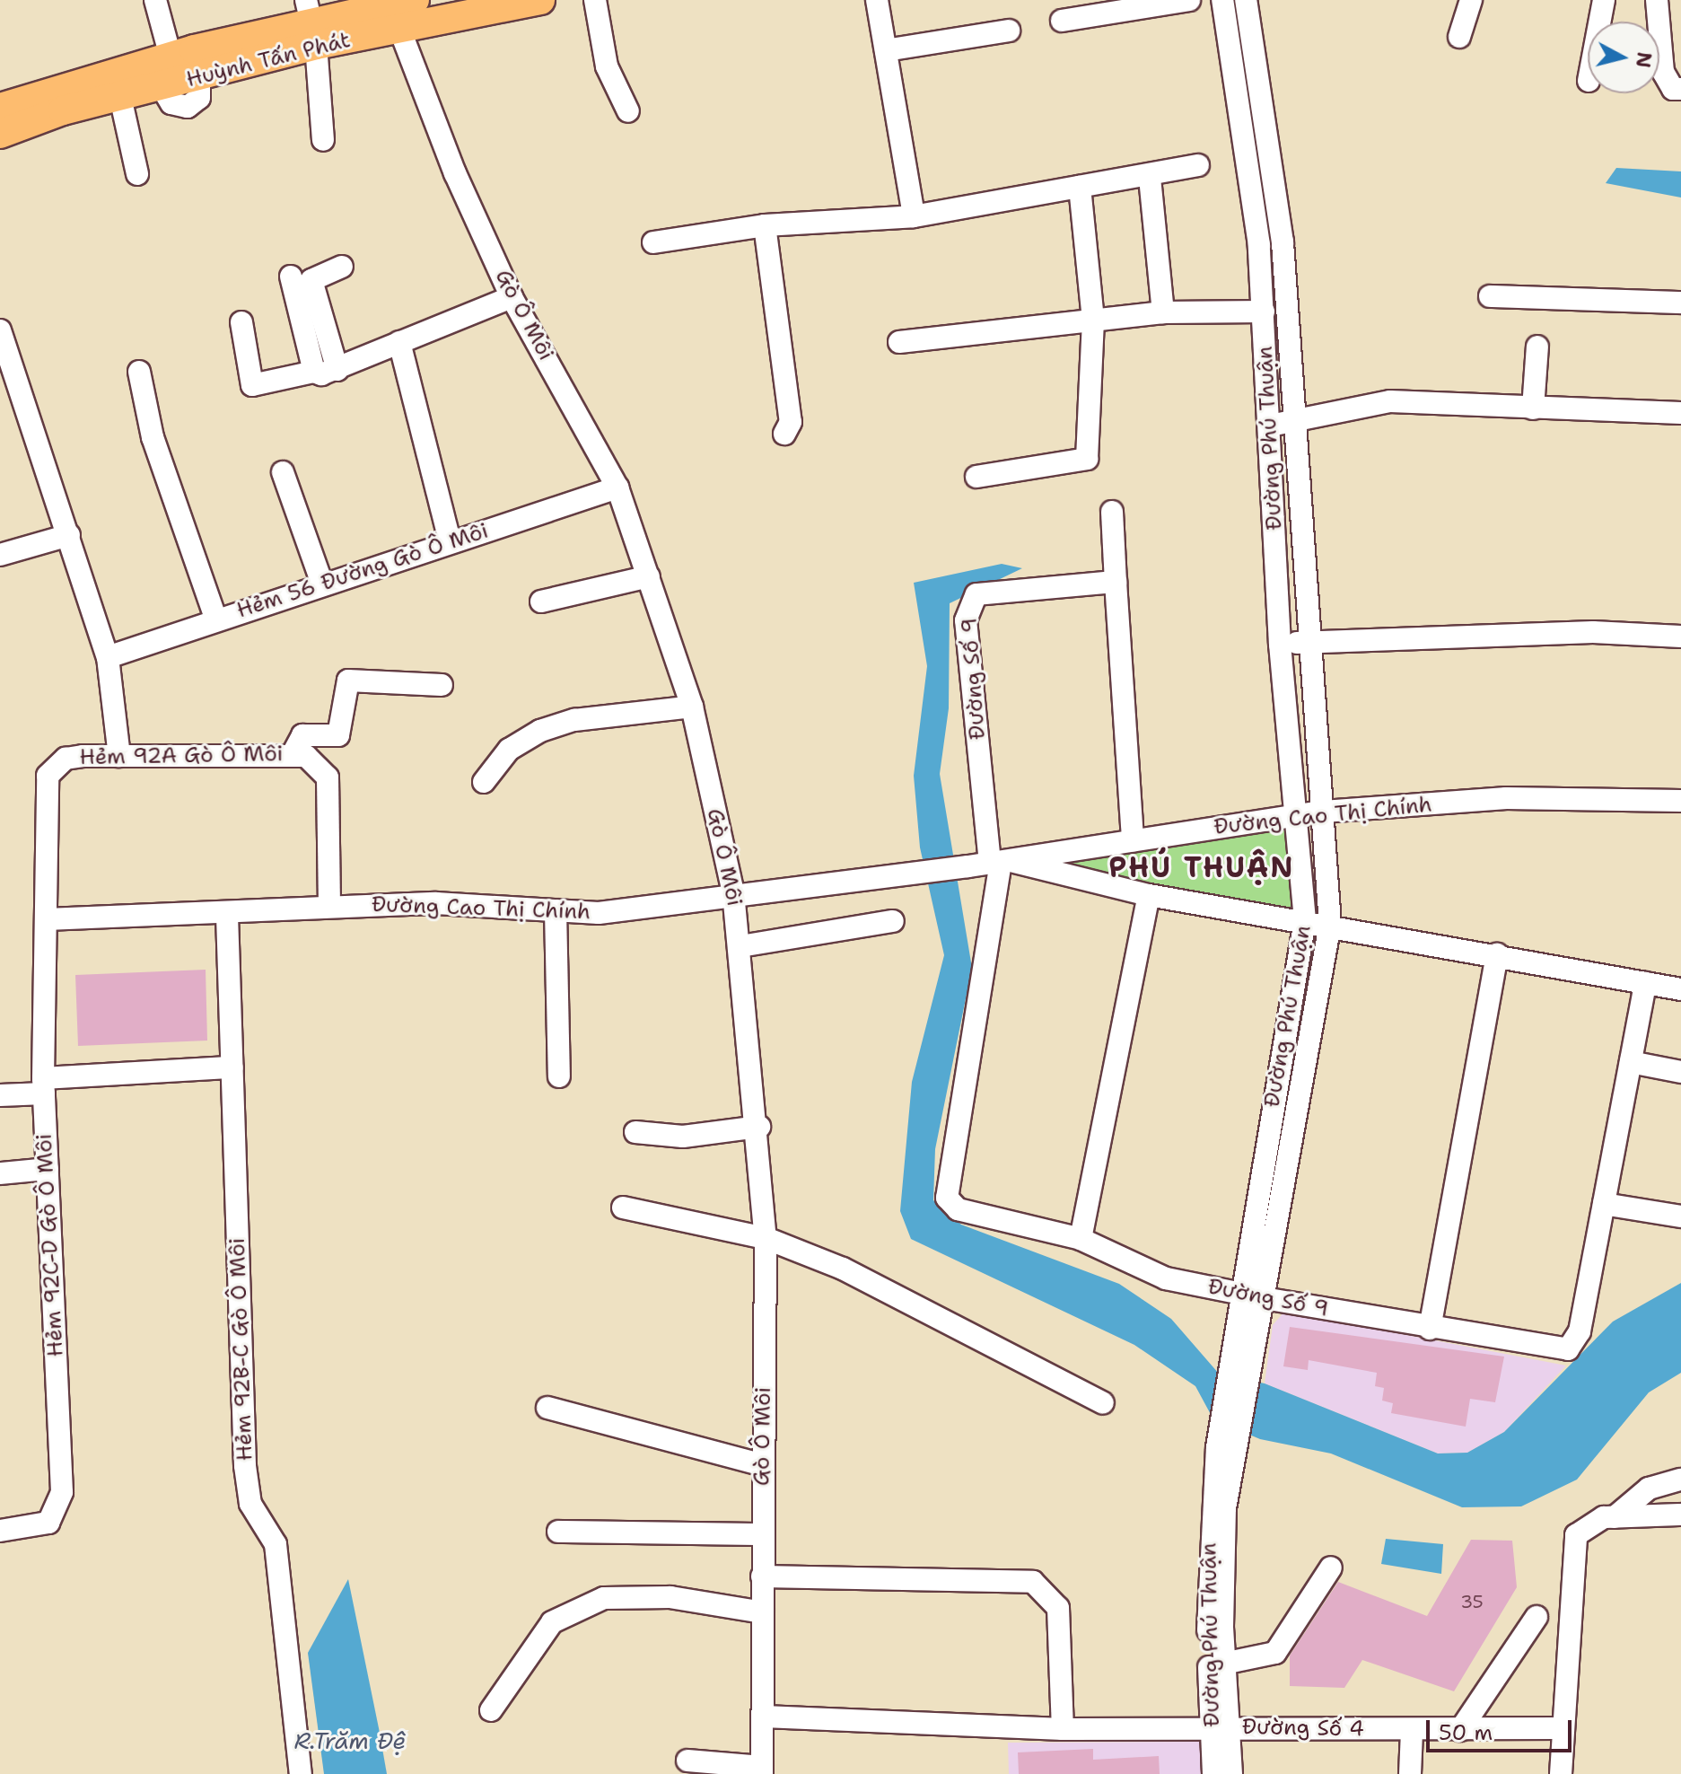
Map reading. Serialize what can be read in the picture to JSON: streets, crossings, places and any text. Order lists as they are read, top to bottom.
{
  "streets": {
    "main road": ["Huỳnh Tấn Phát"],
    "street": [
      "Gò Ô Môi",
      "Đường Phú Thuận",
      "Hẻm 56 Đường Gò Ô Môi",
      "Đường Số 9",
      "Hẻm 92A Gò Ô Môi",
      "Đường Cao Thị Chính",
      "Hẻm 92C-D Gò Ô Môi",
      "Hẻm 92B-C Gò Ô Môi",
      "Đường Số 4"
    ]
  },
  "crossings": [
    ["Huỳnh Tấn Phát", "Gò Ô Môi"],
    ["Gò Ô Môi", "Hẻm 56 Đường Gò Ô Môi"],
    ["Gò Ô Môi", "Đường Cao Thị Chính"],
    ["Gò Ô Môi", "Đường Số 4"],
    ["Đường Phú Thuận", "Đường Số 9"],
    ["Đường Phú Thuận", "Đường Cao Thị Chính"],
    ["Đường Phú Thuận", "Đường Số 4"],
    ["Đường Số 9", "Đường Cao Thị Chính"],
    ["Hẻm 92A Gò Ô Môi", "Đường Cao Thị Chính"],
    ["Hẻm 92A Gò Ô Môi", "Hẻm 92C-D Gò Ô Môi"],
    ["Đường Cao Thị Chính", "Hẻm 92C-D Gò Ô Môi"],
    ["Đường Cao Thị Chính", "Hẻm 92B-C Gò Ô Môi"]
  ],
  "districts": ["PHÚ THUẬN"],
  "water": ["R.Trăm Đệ"],
  "house_numbers": ["35"],
  "scale_bar": "50 m",
  "north": "right"
}
